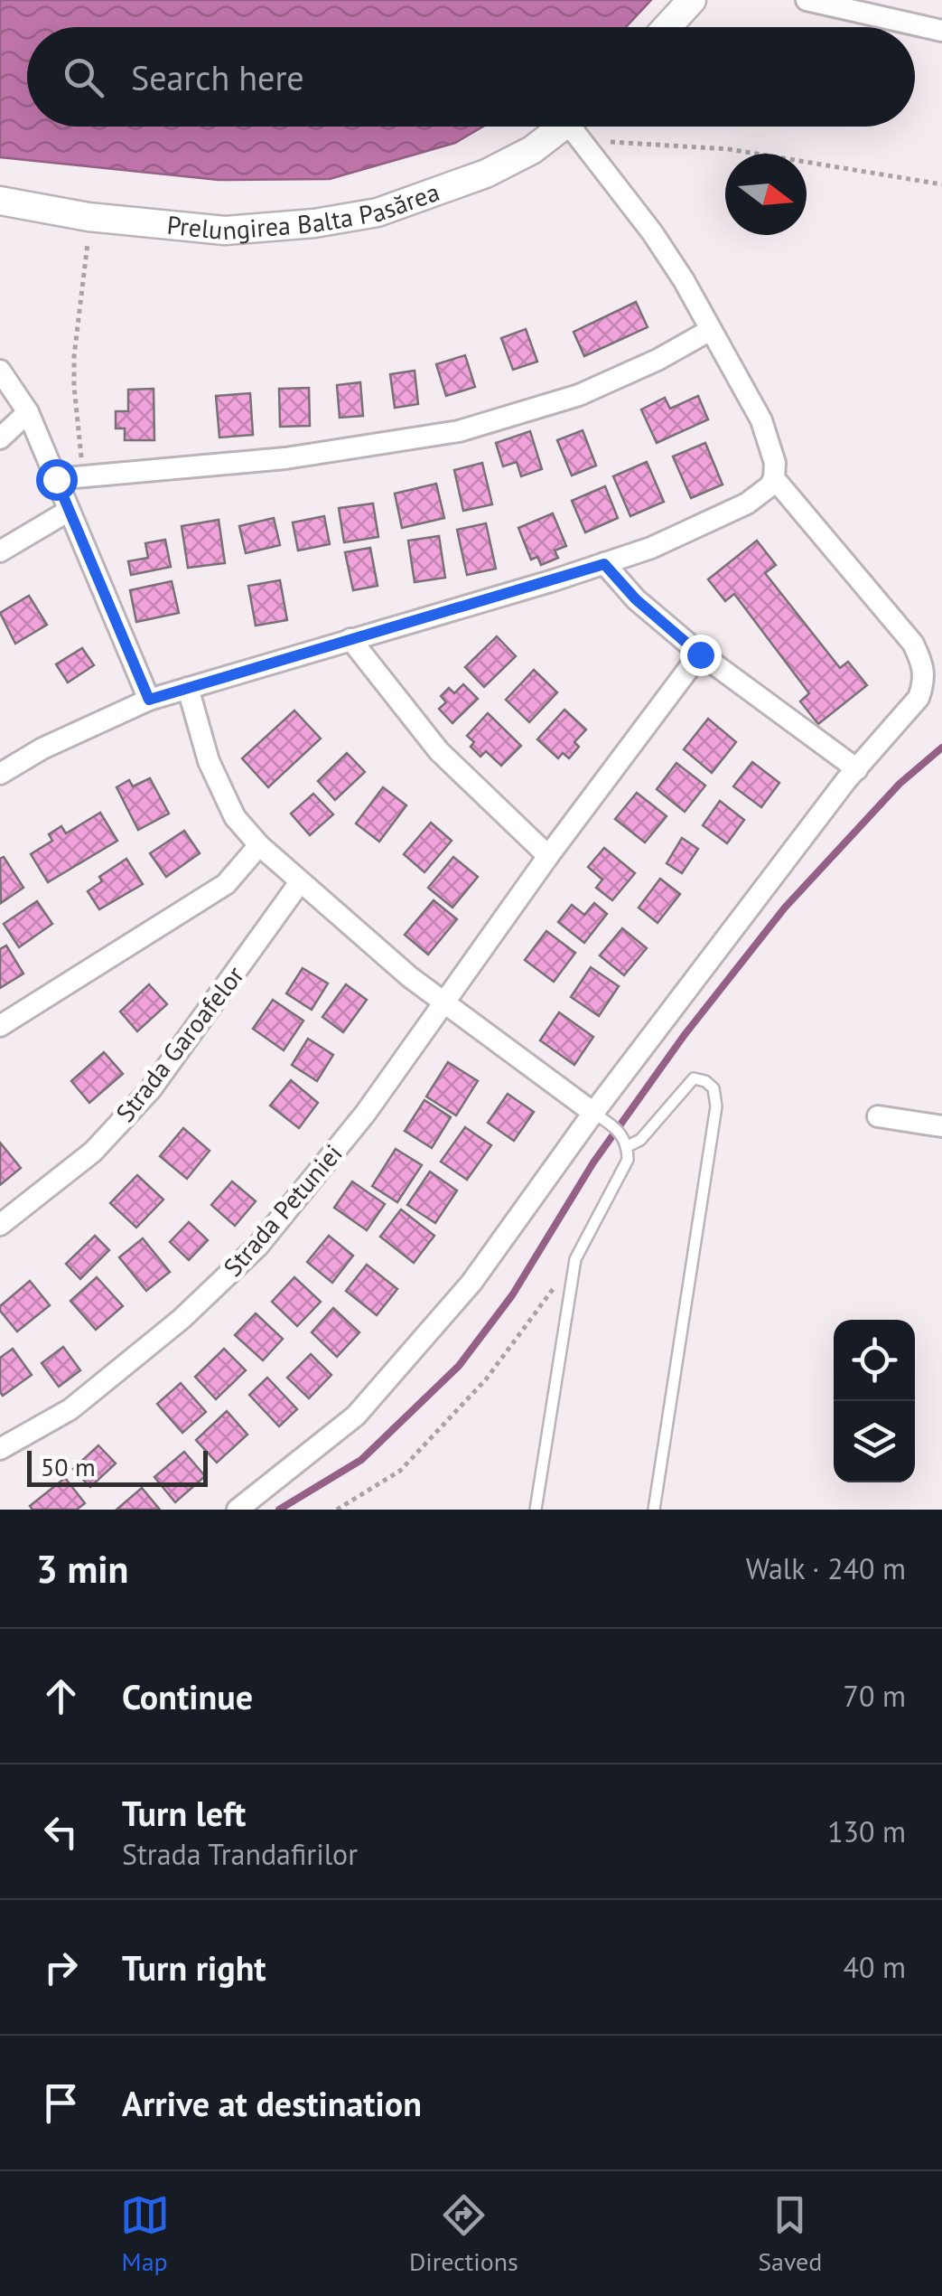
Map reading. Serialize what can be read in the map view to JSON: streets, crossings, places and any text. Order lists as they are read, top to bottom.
{
  "streets": {
    "street": ["Prelungirea Balta Pasărea", "Strada Garoafelor", "Strada Petuniei"]
  },
  "scale_bar": "50 m",
  "north": "right",
  "page": {
    "search": "Search here",
    "scale": "50 m",
    "heading": ["3 min", "Walk · 240 m"],
    "list": [
      ["Continue", "70 m"],
      ["Turn left", "Strada Trandafirilor", "130 m"],
      ["Turn right", "40 m"],
      "Arrive at destination"
    ],
    "nav": ["Map", "Directions", "Saved"]
  }
}
